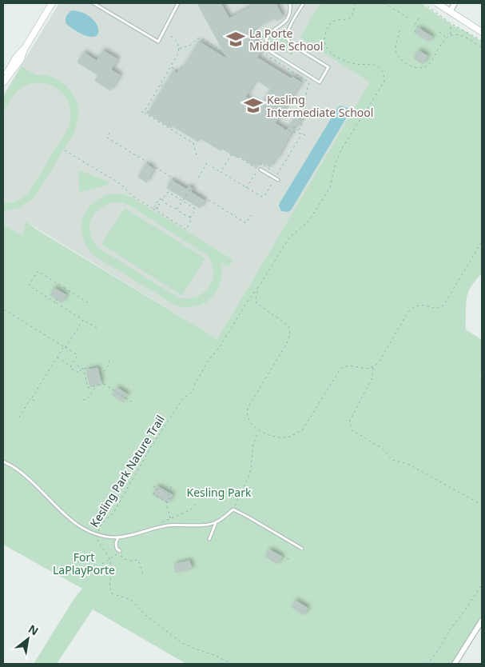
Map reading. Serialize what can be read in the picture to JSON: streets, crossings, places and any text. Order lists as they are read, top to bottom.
{
  "streets": {
    "path": ["Kesling Park Nature Trail"]
  },
  "parks": ["Kesling Park", "Fort LaPlayPorte"],
  "places": {
    "school or university": ["La Porte Middle School", "Kesling Intermediate School"]
  },
  "north": "top right"
}
